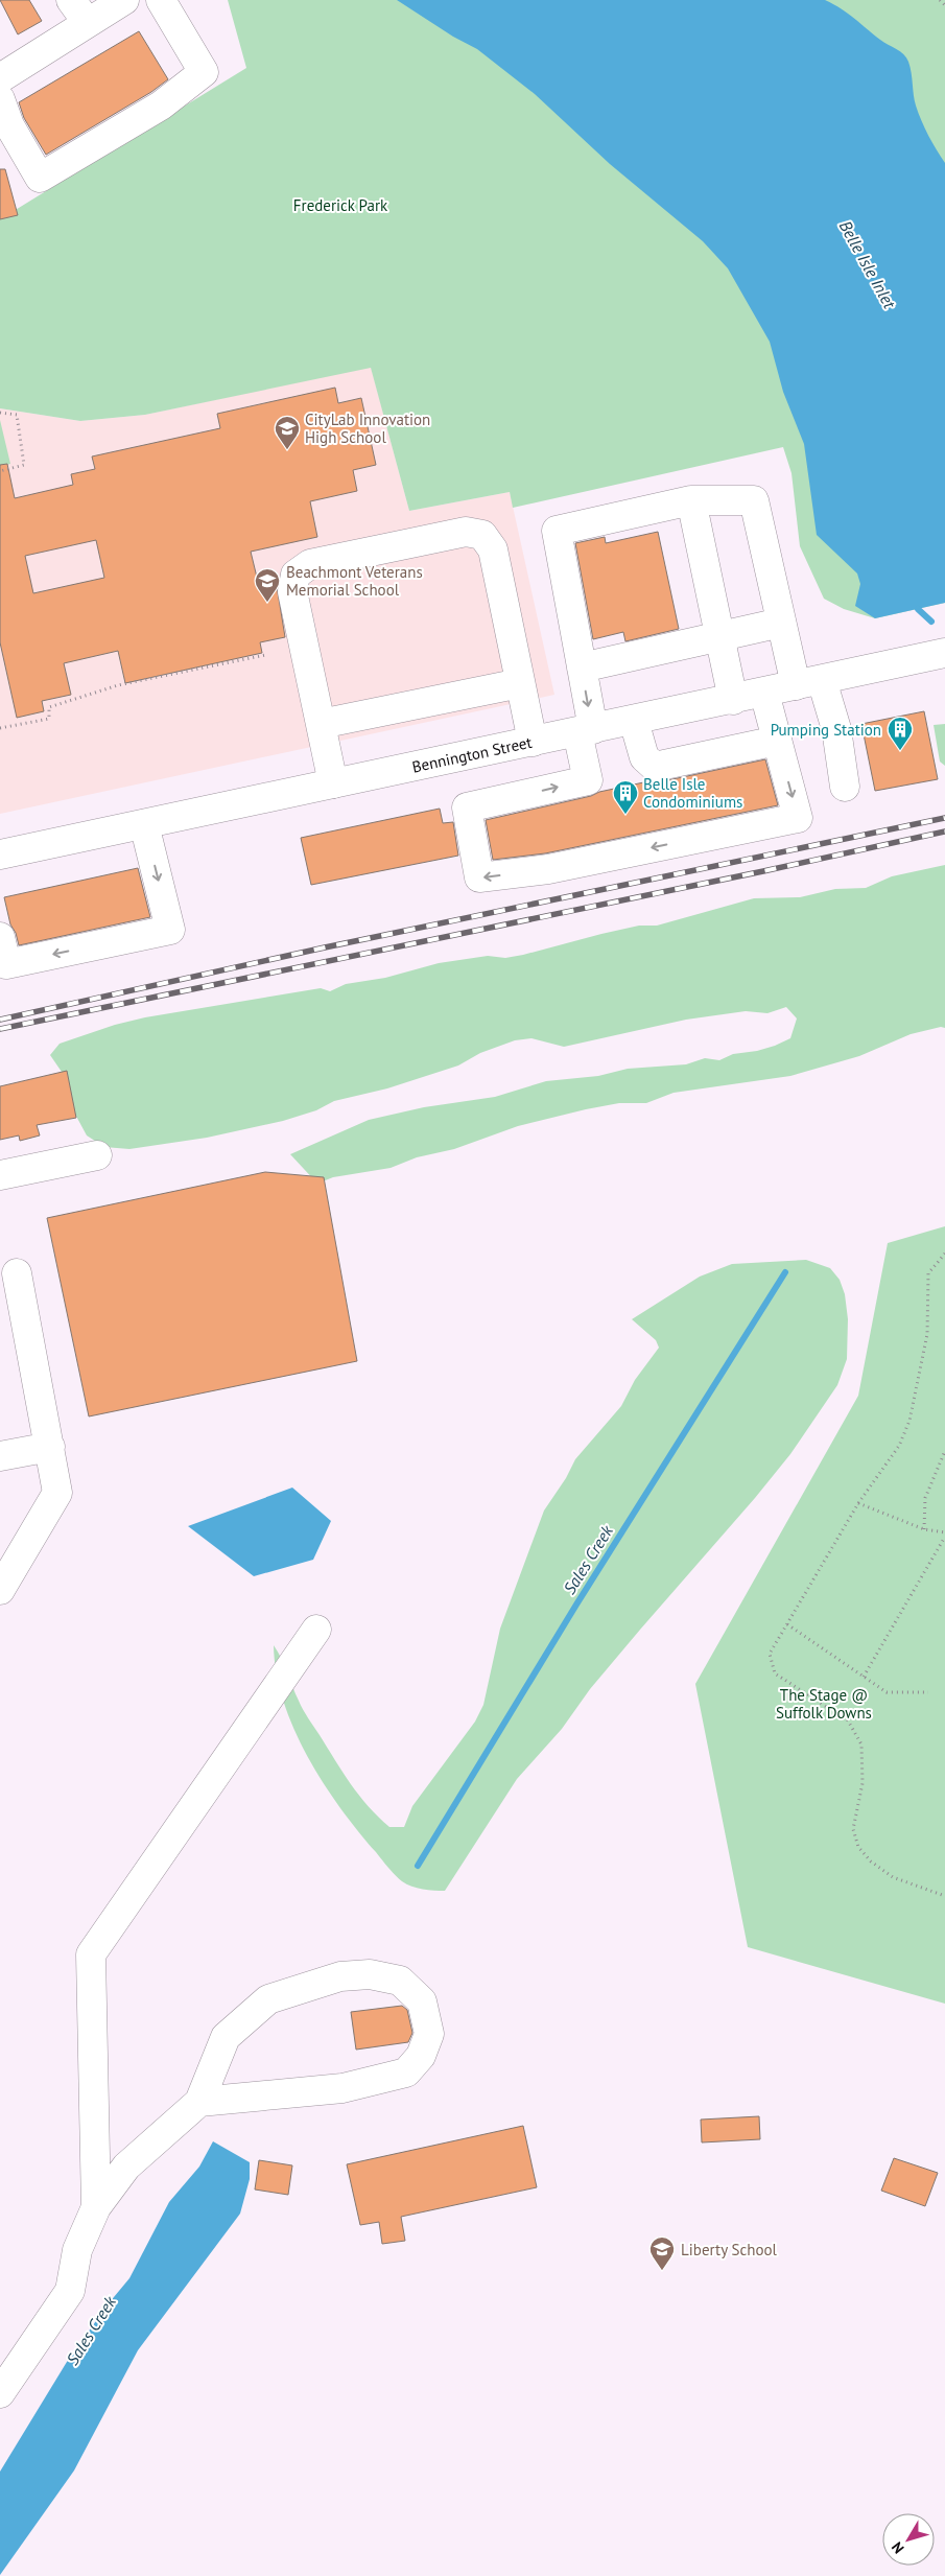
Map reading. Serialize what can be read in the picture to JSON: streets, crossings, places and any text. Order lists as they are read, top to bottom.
{
  "streets": {
    "main road": ["Bennington Street"]
  },
  "water": ["Belle Isle Inlet", "Sales Creek"],
  "parks": ["Frederick Park", "The Stage @ Suffolk Downs"],
  "places": {
    "school or university": ["CityLab Innovation High School", "Beachmont Veterans Memorial School", "Liberty School"],
    "building": ["Pumping Station", "Belle Isle Condominiums"]
  },
  "north": "bottom left"
}
